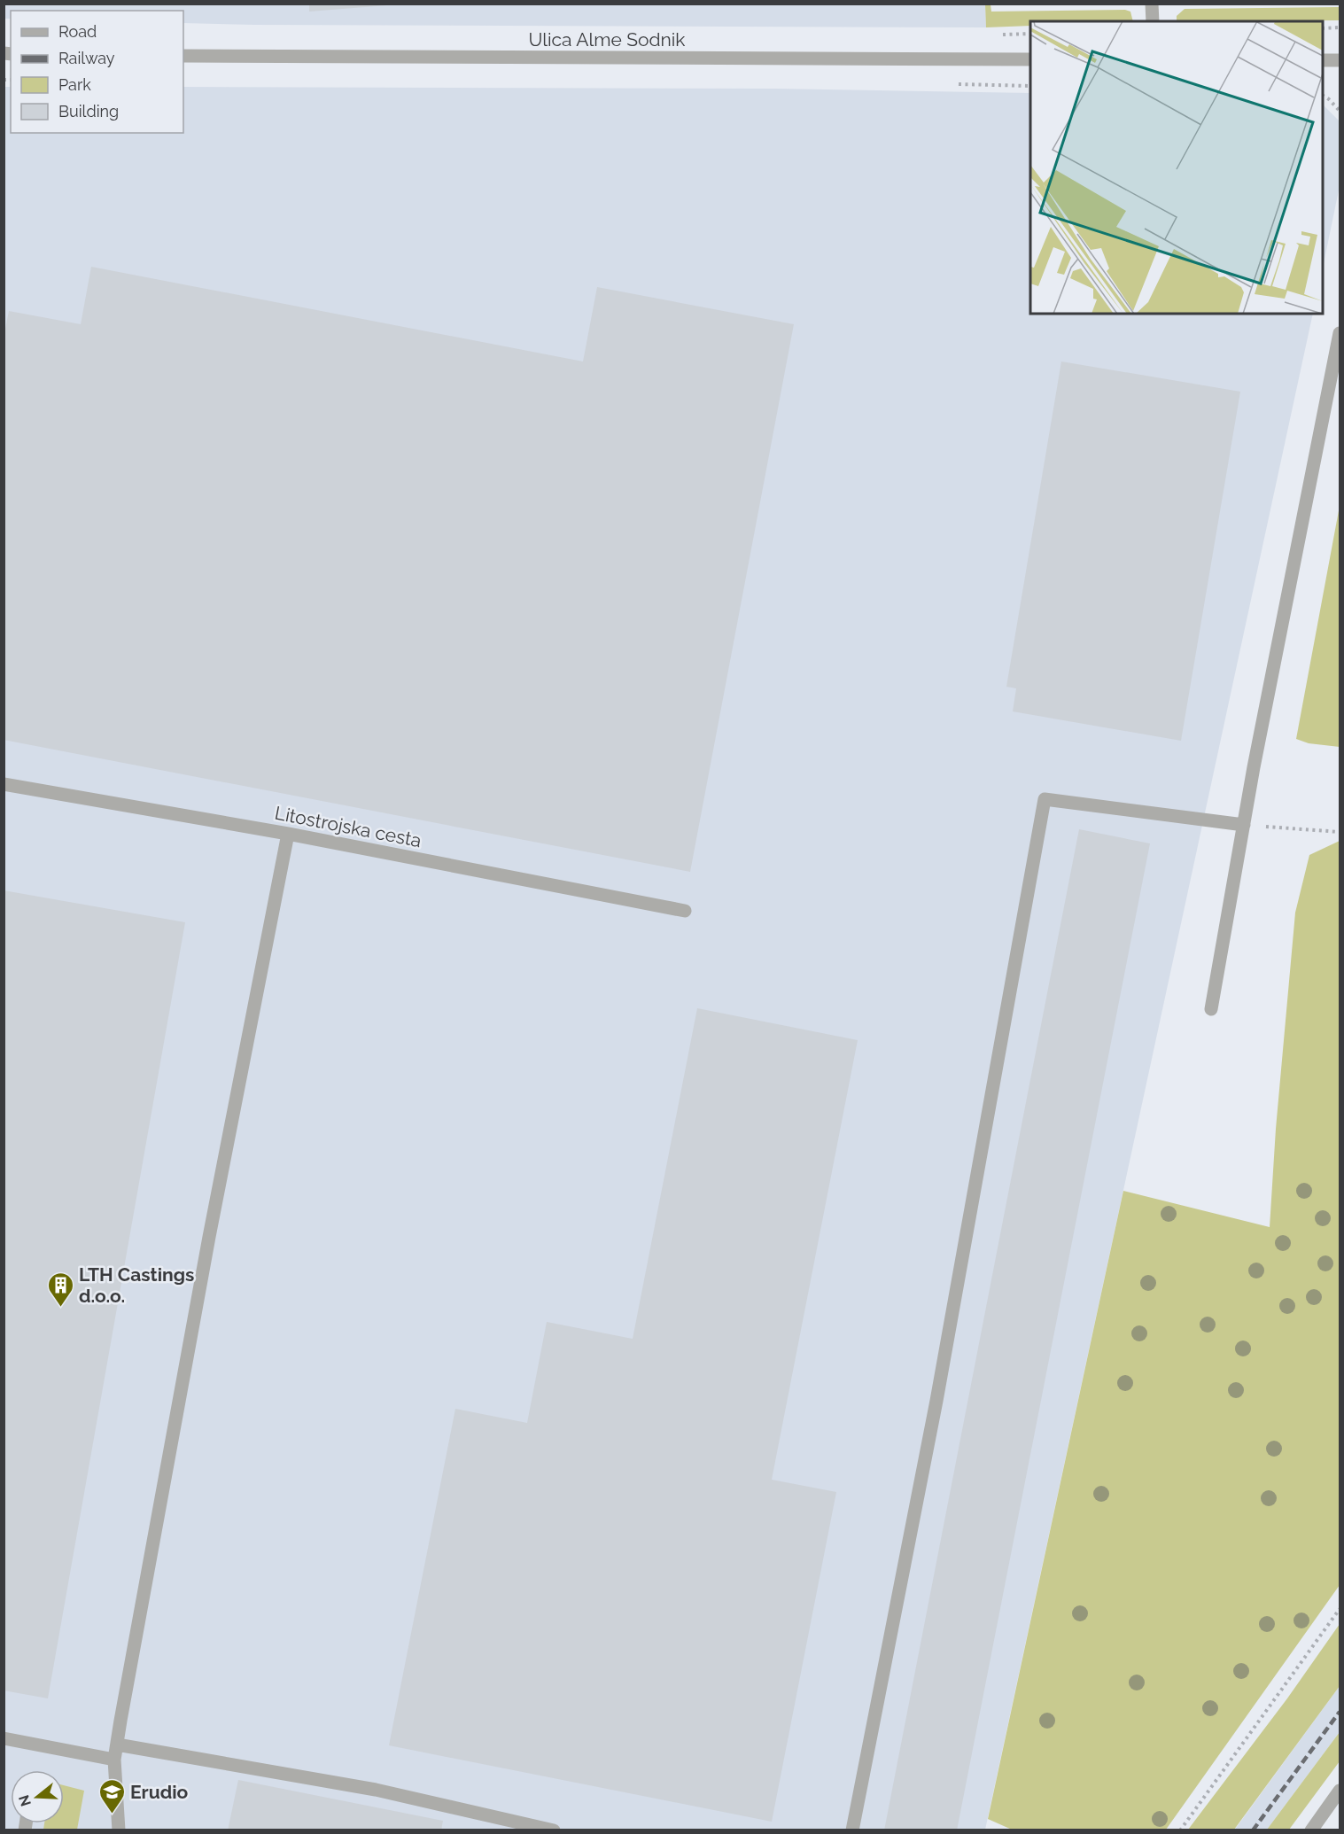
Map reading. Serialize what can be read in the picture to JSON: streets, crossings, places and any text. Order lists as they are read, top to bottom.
{
  "streets": {
    "street": ["Ulica Alme Sodnik", "Litostrojska cesta"]
  },
  "places": {
    "building": ["LTH Castings d.o.o."],
    "school or university": ["Erudio"]
  },
  "legend": [
    "Road",
    "Railway",
    "Park",
    "Building"
  ],
  "north": "left"
}
